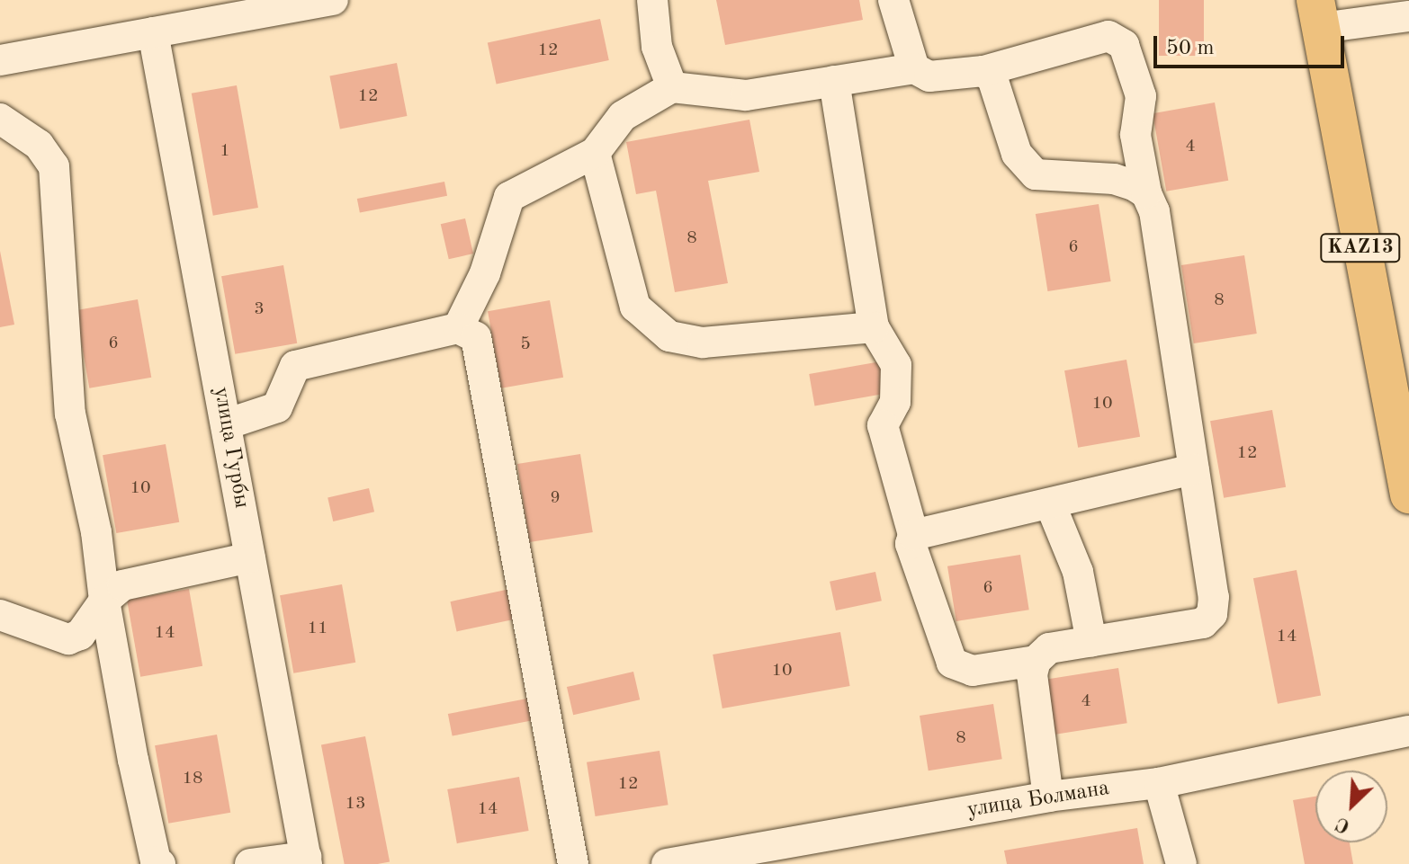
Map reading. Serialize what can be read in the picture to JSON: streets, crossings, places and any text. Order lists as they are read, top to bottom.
{
  "streets": {
    "main road": ["KAZ13"],
    "street": ["улица Гурбы", "улица Болмана"]
  },
  "house_numbers": [
    "12",
    "12",
    "4",
    "1",
    "8",
    "6",
    "8",
    "3",
    "6",
    "5",
    "10",
    "12",
    "10",
    "9",
    "6",
    "11",
    "14",
    "14",
    "10",
    "4",
    "8",
    "18",
    "12",
    "13",
    "14"
  ],
  "scale_bar": "50 m",
  "north": "bottom left"
}
